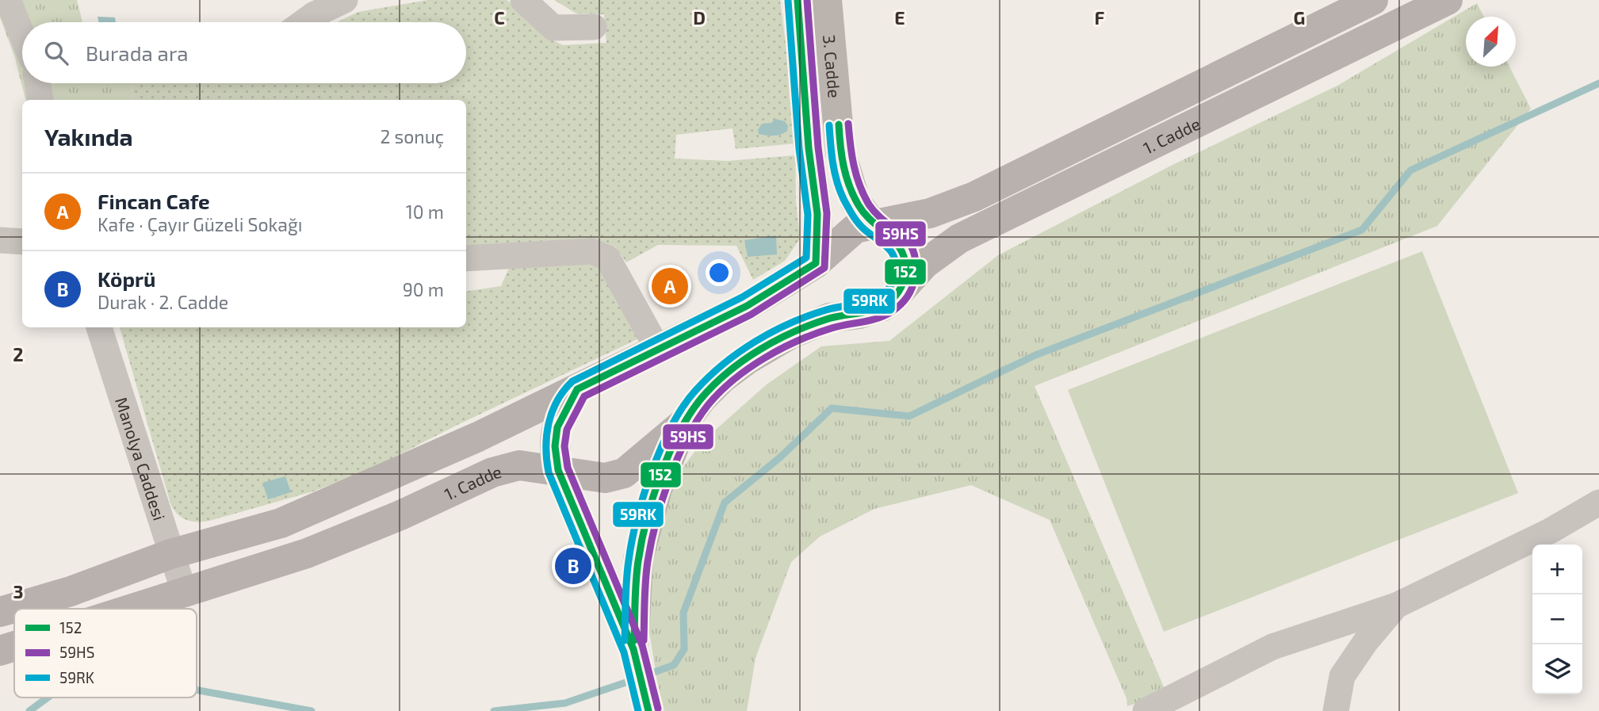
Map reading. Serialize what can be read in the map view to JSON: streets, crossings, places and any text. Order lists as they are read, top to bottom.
{
  "streets": {
    "main road": ["3. Cadde", "1. Cadde"],
    "street": ["Manolya Caddesi"]
  },
  "crossings": [
    ["3. Cadde", "1. Cadde"],
    ["1. Cadde", "Manolya Caddesi"]
  ],
  "lines": ["transit line 152", "transit line 59HS", "transit line 59RK"],
  "legend": ["152", "59HS", "59RK"],
  "north": "top right",
  "page": {
    "search": "Burada ara",
    "heading": ["Yakında", "2 sonuç"],
    "list": [
      {
        "mark": "A",
        "name": "Fincan Cafe",
        "note": "Kafe · Çayır Güzeli Sokağı",
        "value": "10 m"
      },
      {
        "mark": "B",
        "name": "Köprü",
        "note": "Durak · 2. Cadde",
        "value": "90 m"
      }
    ],
    "pins": ["A", "B"],
    "map_buttons": ["+", "−"]
  },
  "grid": {
    "columns": [
      "C",
      "D",
      "E",
      "F",
      "G"
    ],
    "rows": ["2", "3"]
  }
}
